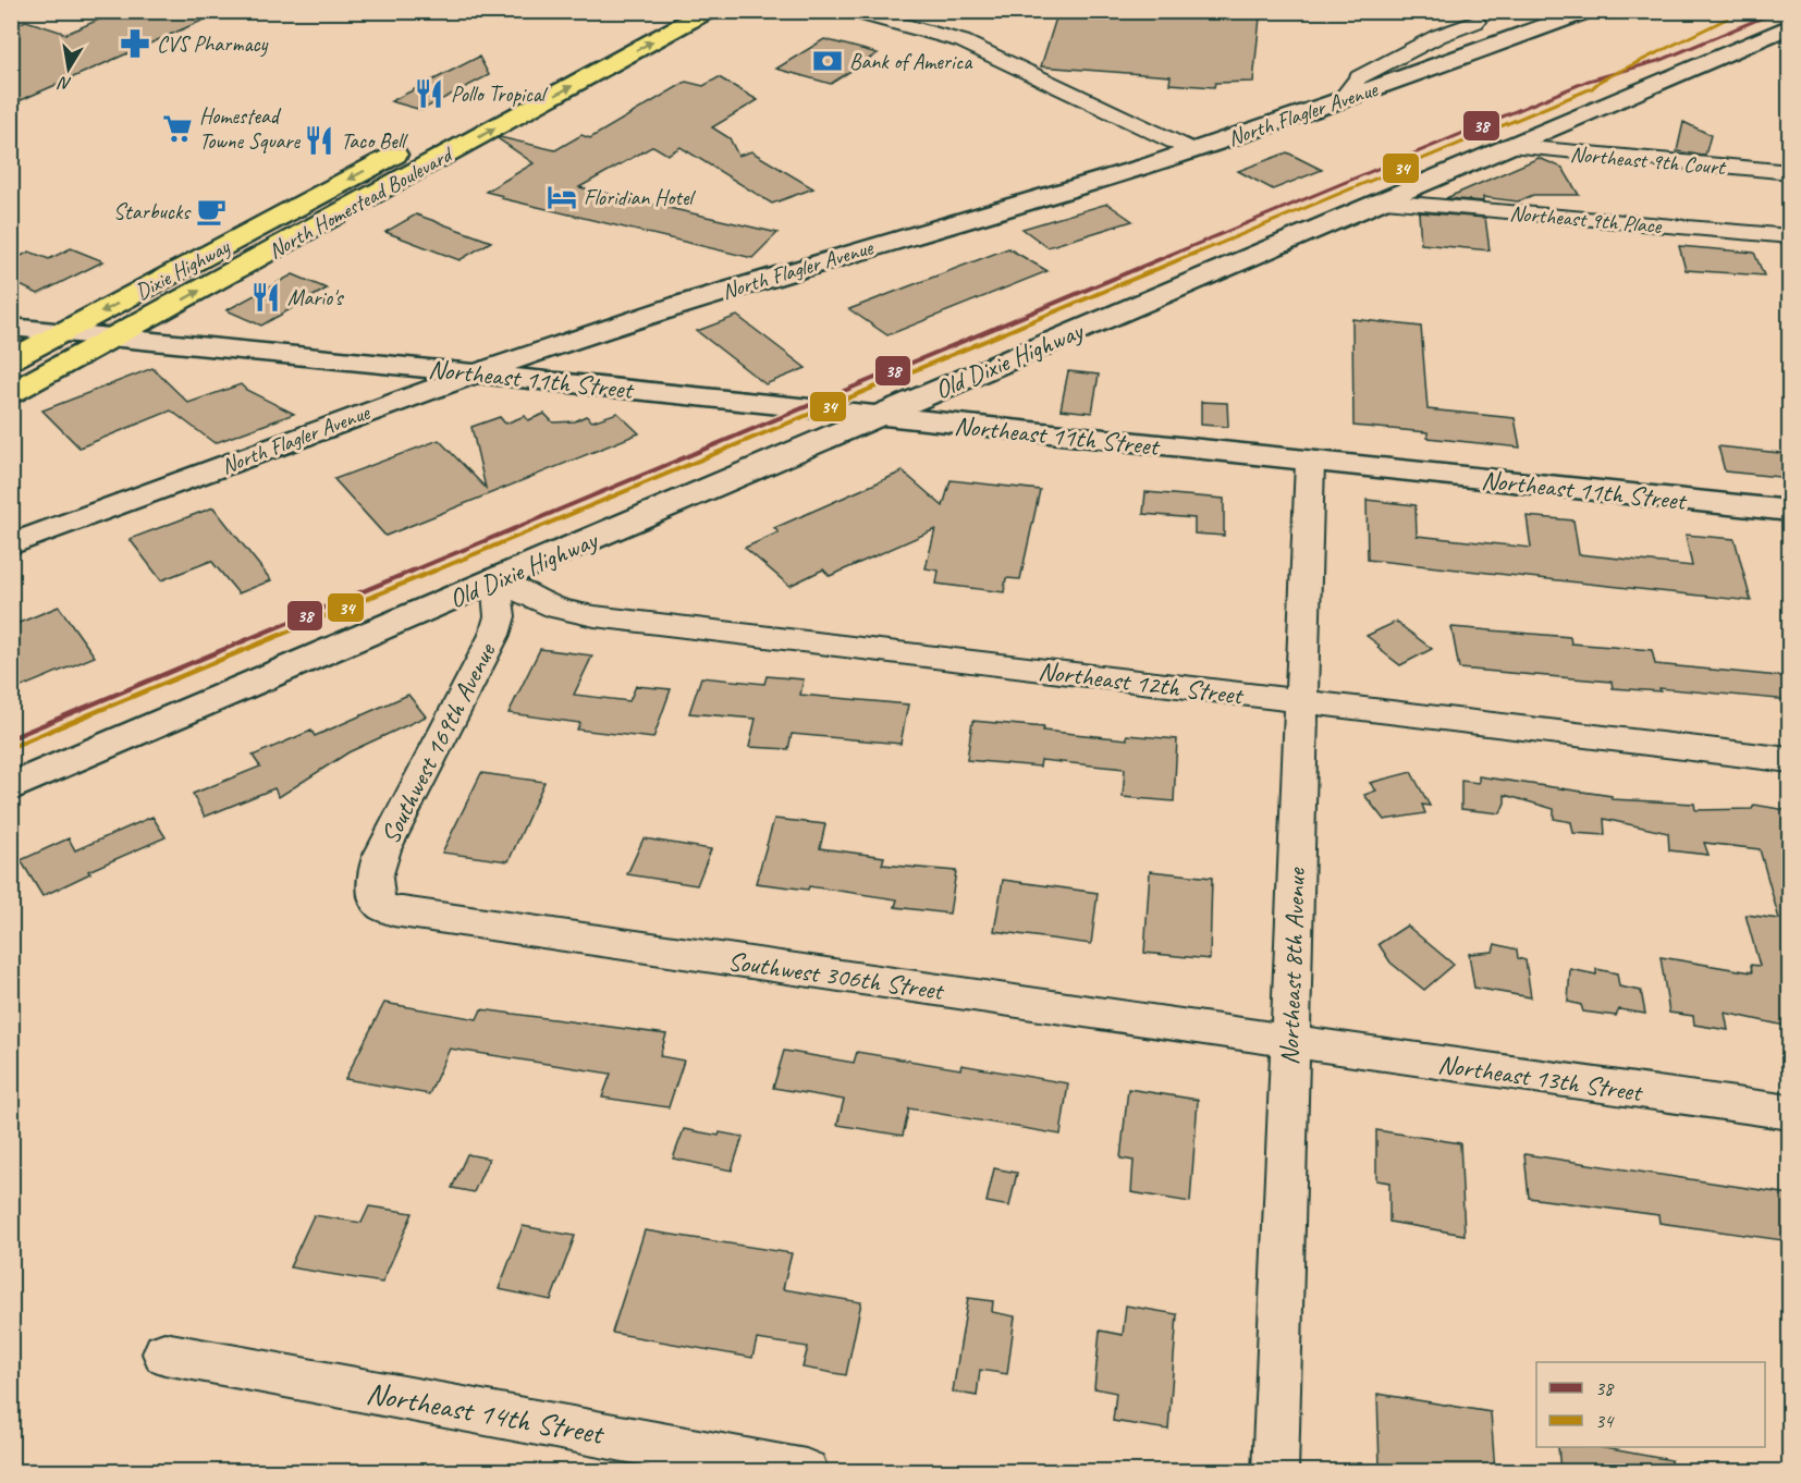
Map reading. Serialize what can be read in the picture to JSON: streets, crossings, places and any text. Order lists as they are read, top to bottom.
{
  "streets": {
    "highway": ["North Homestead Boulevard", "Dixie Highway"],
    "street": [
      "North Flagler Avenue",
      "Northeast 9th Court",
      "Northeast 9th Place",
      "Old Dixie Highway",
      "Northeast 11th Street",
      "Northeast 12th Street",
      "Southwest 169th Avenue",
      "Northeast 8th Avenue",
      "Southwest 306th Street",
      "Northeast 13th Street",
      "Northeast 14th Street"
    ]
  },
  "crossings": [
    ["North Flagler Avenue", "Northeast 11th Street"],
    ["Northeast 9th Court", "Old Dixie Highway"],
    ["North Homestead Boulevard", "Dixie Highway"],
    ["North Homestead Boulevard", "Northeast 11th Street"],
    ["Northeast 9th Place", "Old Dixie Highway"],
    ["Dixie Highway", "Northeast 11th Street"],
    ["Old Dixie Highway", "Northeast 11th Street"],
    ["Old Dixie Highway", "Northeast 12th Street"],
    ["Old Dixie Highway", "Southwest 169th Avenue"],
    ["Northeast 11th Street", "Northeast 8th Avenue"],
    ["Northeast 12th Street", "Southwest 169th Avenue"],
    ["Northeast 12th Street", "Northeast 8th Avenue"],
    ["Southwest 169th Avenue", "Southwest 306th Street"],
    ["Northeast 8th Avenue", "Southwest 306th Street"],
    ["Northeast 8th Avenue", "Northeast 13th Street"],
    ["Southwest 306th Street", "Northeast 13th Street"]
  ],
  "one_way": ["North Homestead Boulevard", "Dixie Highway"],
  "places": {
    "pharmacy": ["CVS Pharmacy"],
    "bank": ["Bank of America"],
    "restaurant": ["Pollo Tropical", "Taco Bell", "Mario's"],
    "supermarket": ["Homestead Towne Square"],
    "hotel": ["Floridian Hotel"],
    "cafe": ["Starbucks"]
  },
  "lines": ["transit line 38", "transit line 34"],
  "legend": ["38", "34"],
  "north": "bottom"
}
